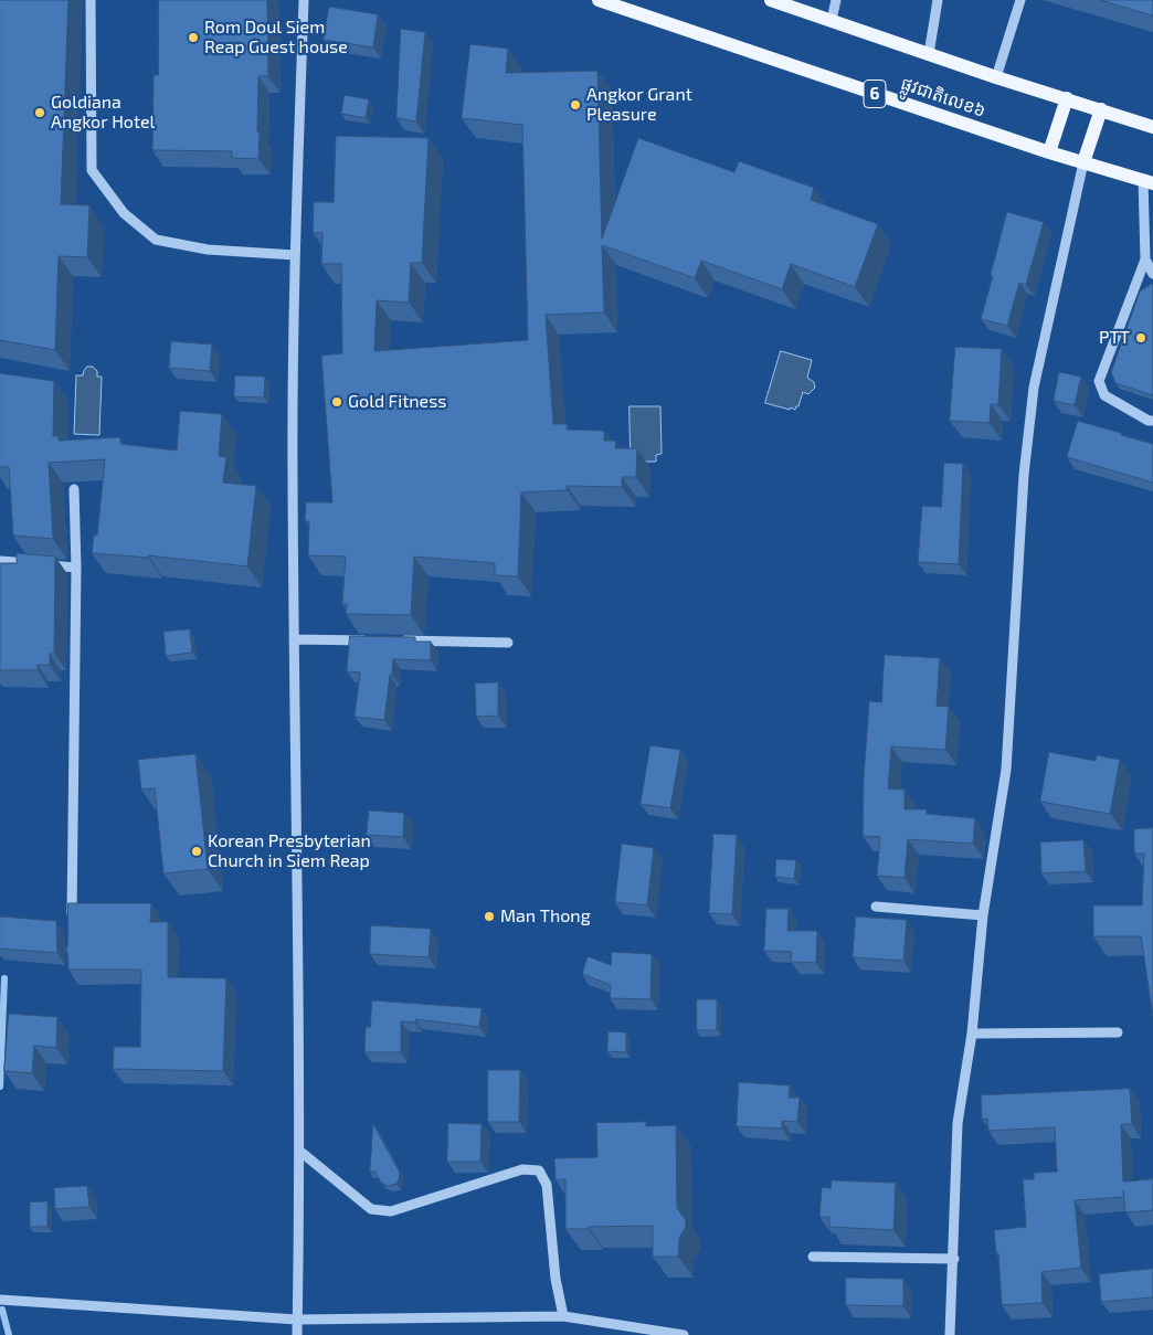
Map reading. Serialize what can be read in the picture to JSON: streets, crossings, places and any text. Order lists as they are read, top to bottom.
{
  "streets": {
    "main road": ["6", "ផ្លូវជាតិលេខ៦"]
  },
  "places": [
    "Rom Doul Siem Reap Guest house",
    "Angkor Grant Pleasure",
    "Goldiana Angkor Hotel",
    "PTT",
    "Gold Fitness",
    "Korean Presbyterian Church in Siem Reap",
    "Man Thong"
  ]
}
